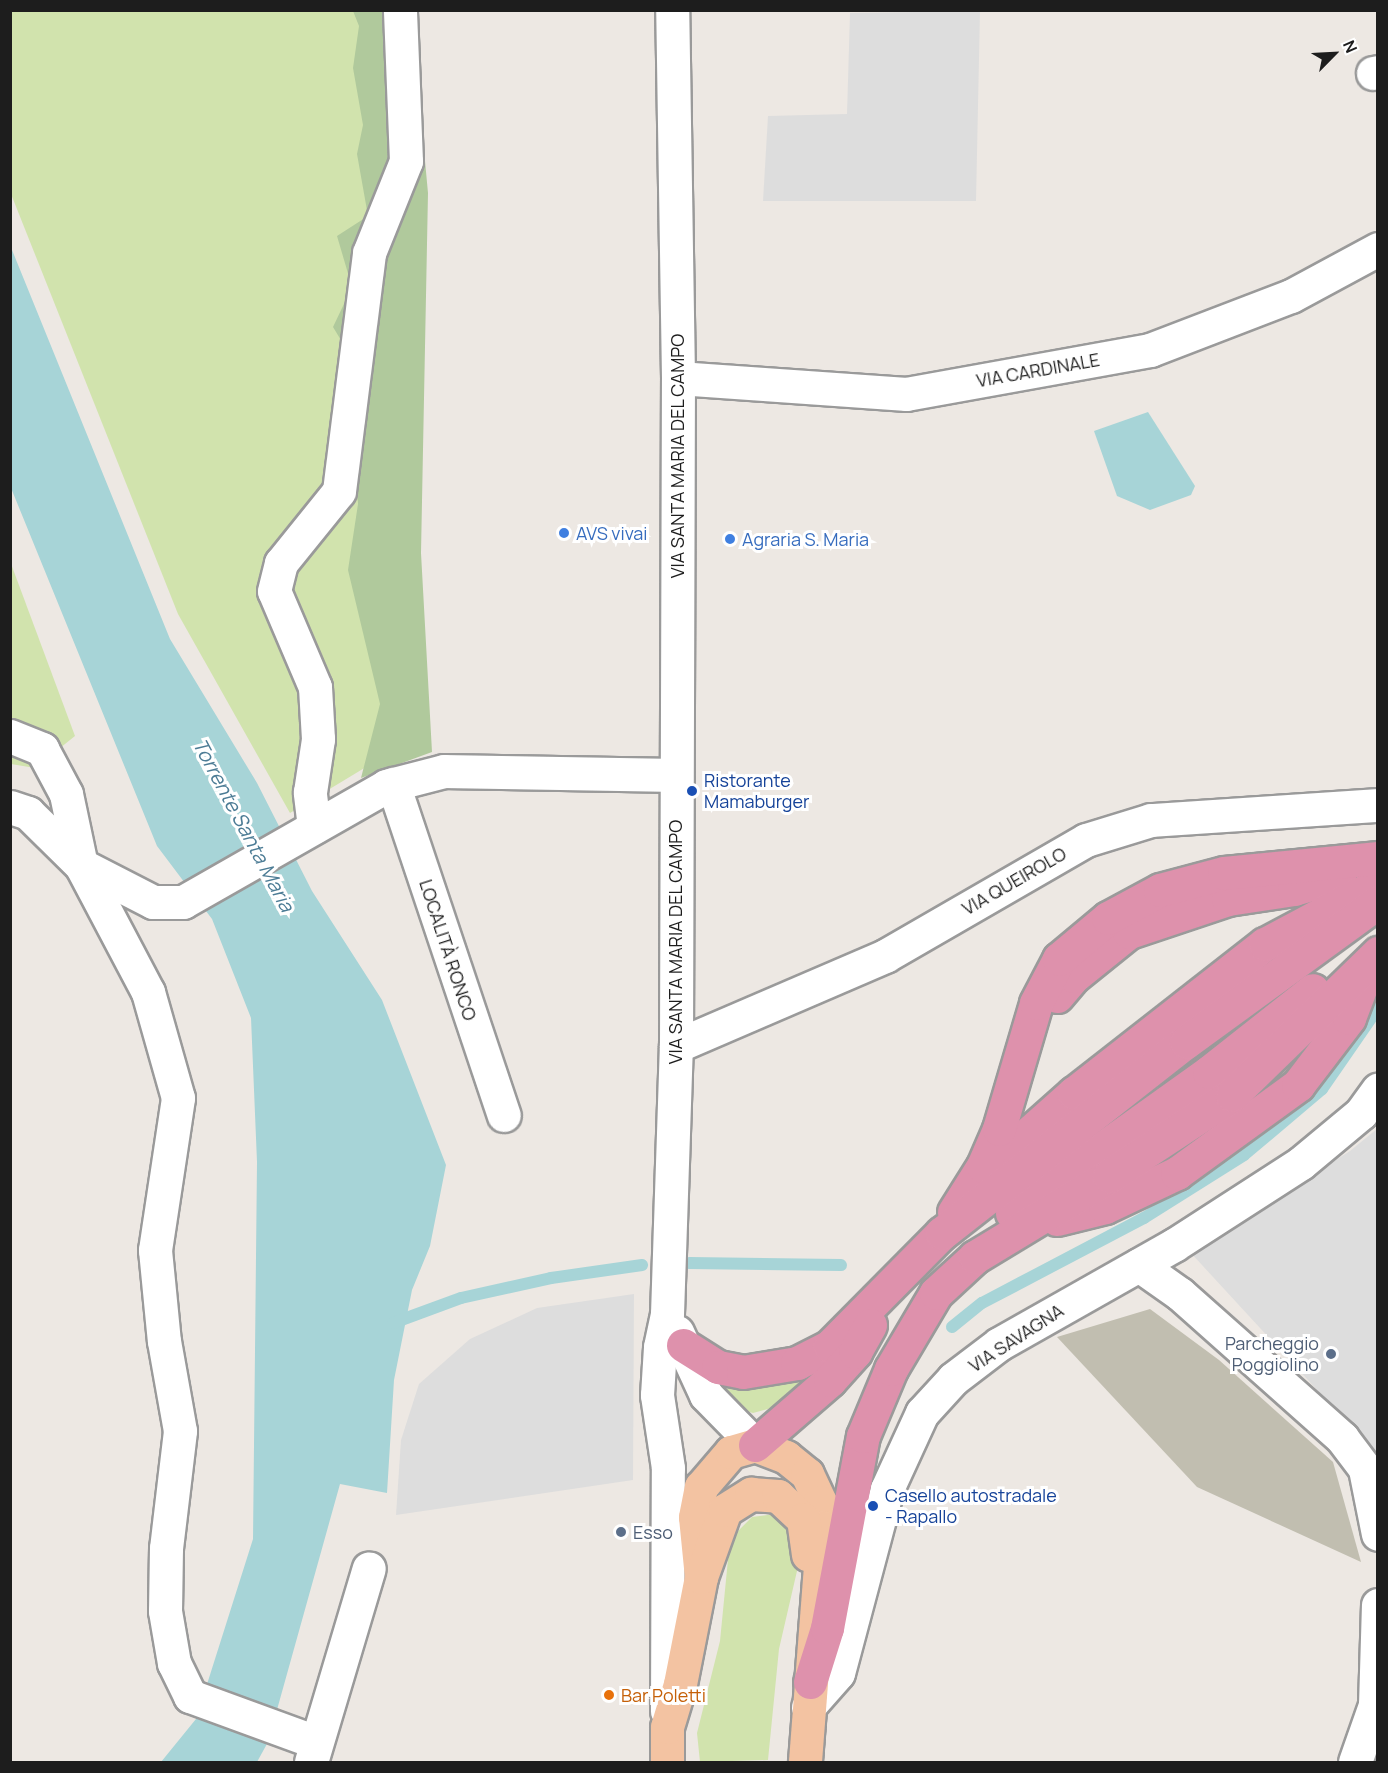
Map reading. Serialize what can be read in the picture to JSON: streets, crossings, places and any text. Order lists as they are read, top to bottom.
{
  "streets": {
    "street": [
      "VIA CARDINALE",
      "VIA SANTA MARIA DEL CAMPO",
      "VIA QUEIROLO",
      "LOCALITÀ RONCO",
      "VIA SAVAGNA"
    ]
  },
  "crossings": [
    ["VIA CARDINALE", "VIA SANTA MARIA DEL CAMPO"],
    ["VIA SANTA MARIA DEL CAMPO", "VIA QUEIROLO"]
  ],
  "water": ["Torrente Santa Maria"],
  "places": [
    "AVS vivai",
    "Agraria S. Maria",
    "Ristorante Mamaburger",
    "Parcheggio Poggiolino",
    "Casello autostradale - Rapallo",
    "Esso",
    "Bar Poletti"
  ],
  "north": "top right"
}
